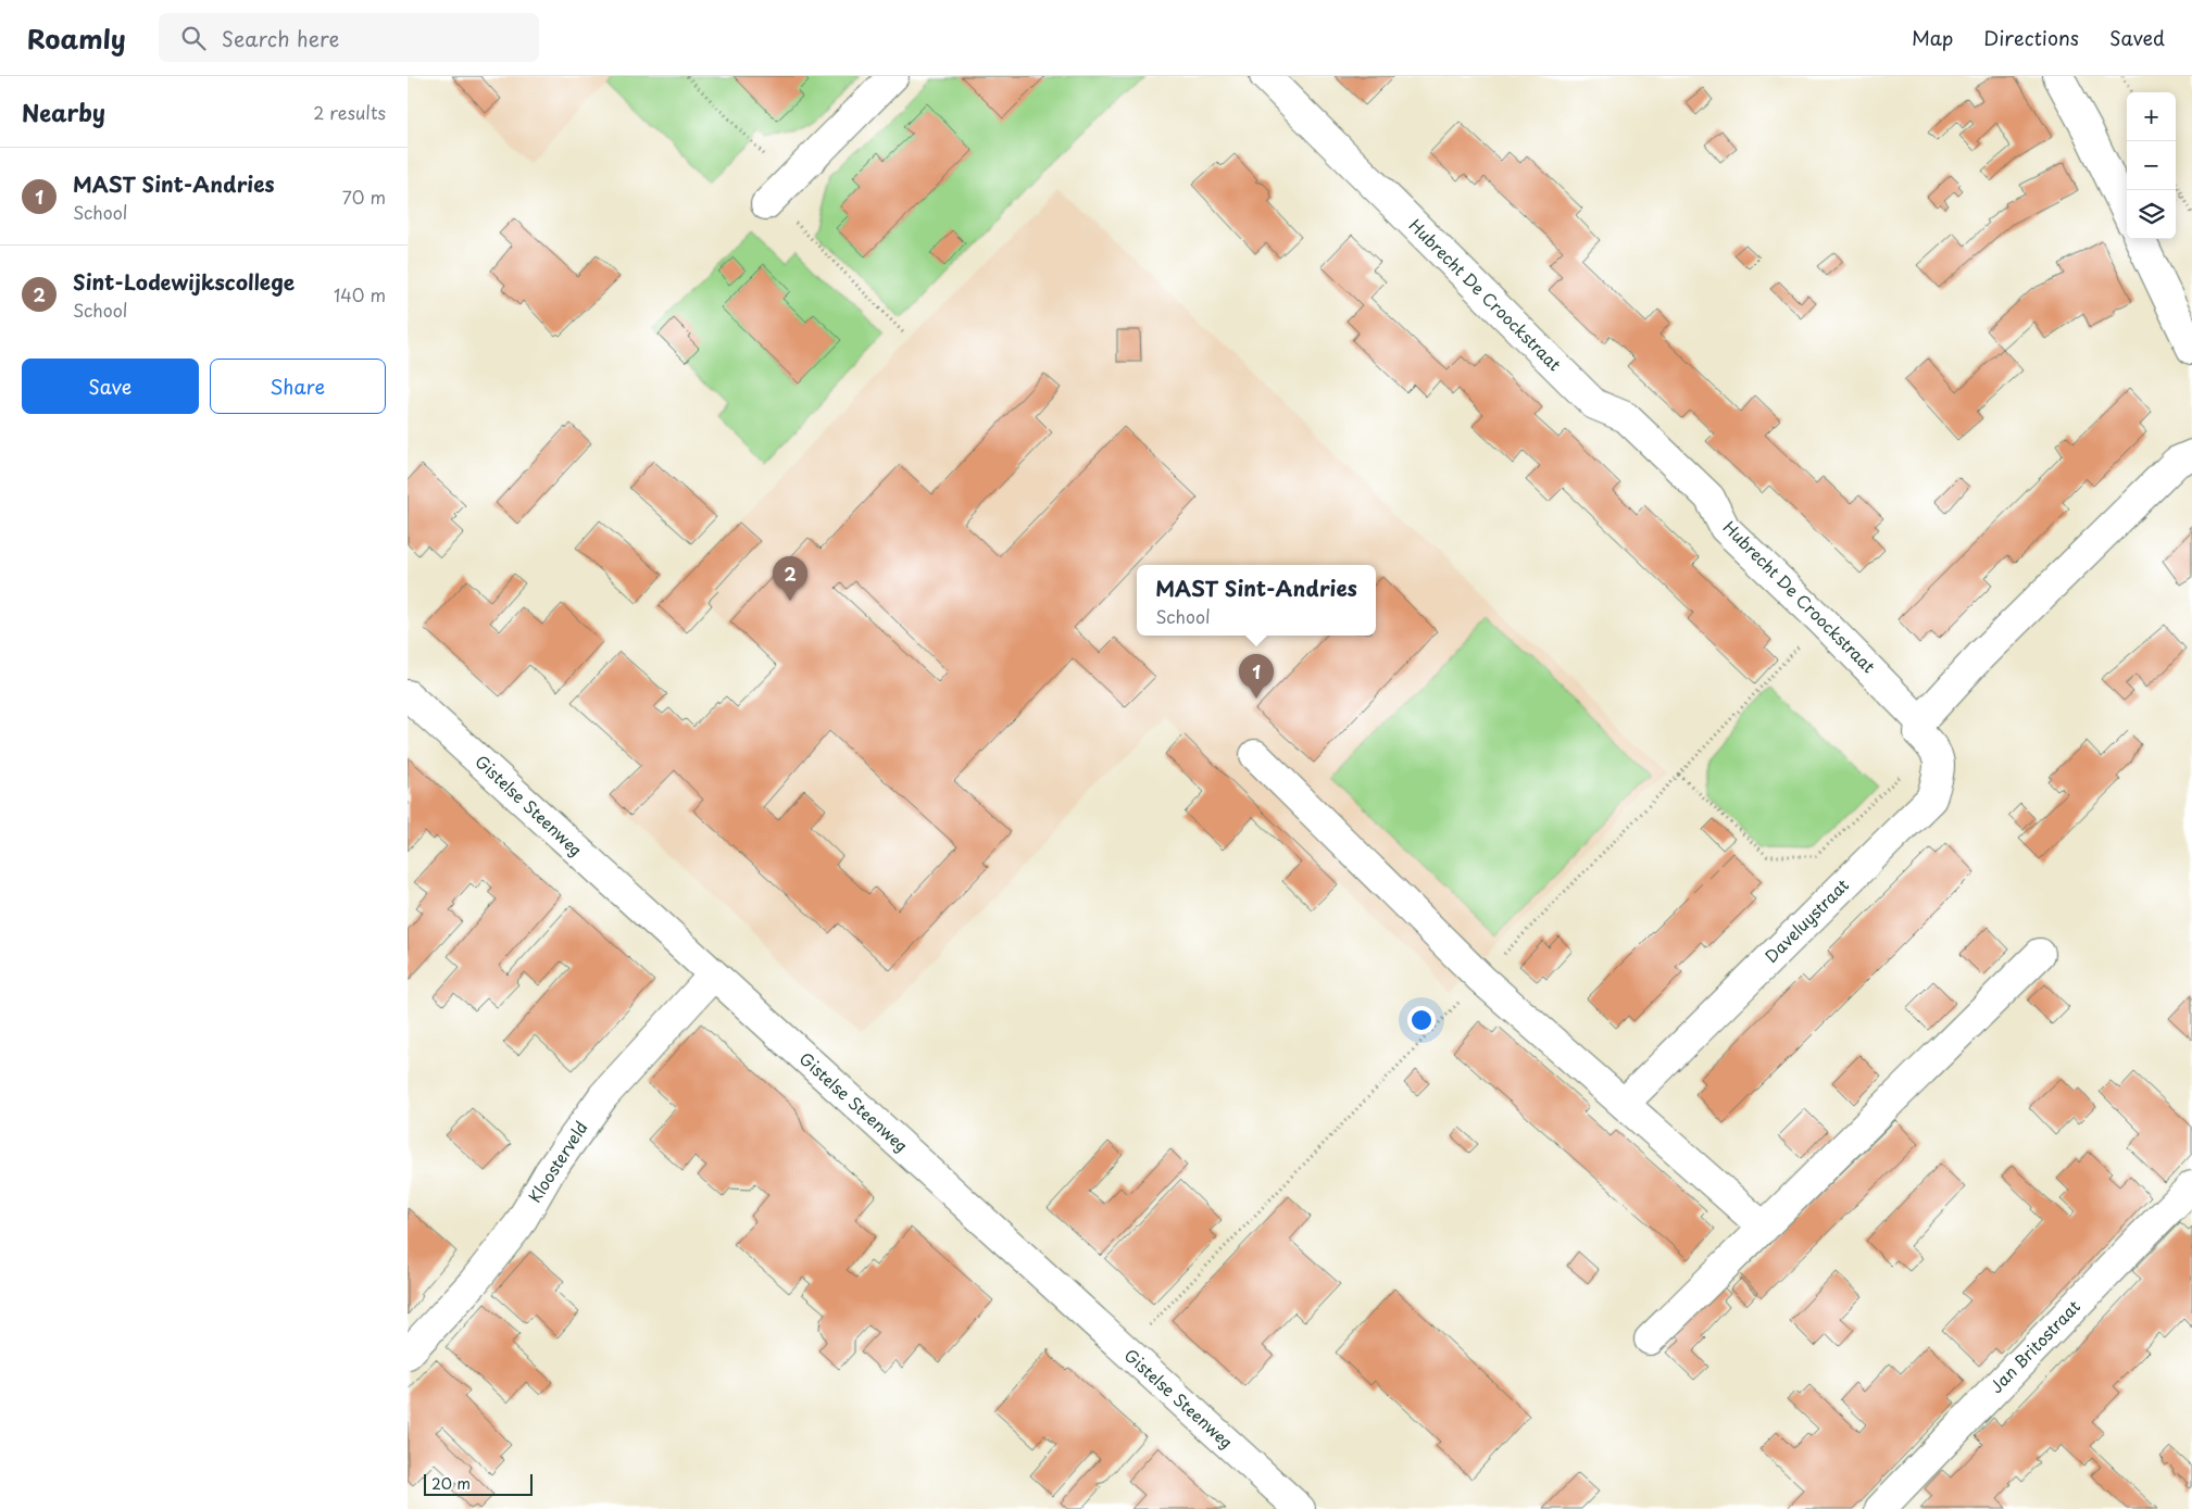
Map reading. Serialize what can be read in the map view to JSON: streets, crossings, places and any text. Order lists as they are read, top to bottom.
{
  "streets": {
    "street": [
      "Hubrecht De Croockstraat",
      "Gistelse Steenweg",
      "Daveluystraat",
      "Kloosterveld",
      "Jan Britostraat"
    ]
  },
  "crossings": [
    ["Hubrecht De Croockstraat", "Daveluystraat"],
    ["Gistelse Steenweg", "Kloosterveld"]
  ],
  "scale_bar": "20 m",
  "page": {
    "header": "Roamly",
    "search": "Search here",
    "nav": ["Map", "Directions", "Saved"],
    "heading": ["Nearby", "2 results"],
    "map_buttons": ["+", "−"],
    "list": [
      {
        "mark": "1",
        "name": "MAST Sint-Andries",
        "note": "School",
        "value": "70 m"
      },
      {
        "mark": "2",
        "name": "Sint-Lodewijkscollege",
        "note": "School",
        "value": "140 m"
      }
    ],
    "buttons": ["Save", "Share"],
    "pins": ["2", "1"],
    "popup": ["MAST Sint-Andries", "School"],
    "scale": "20 m"
  }
}
